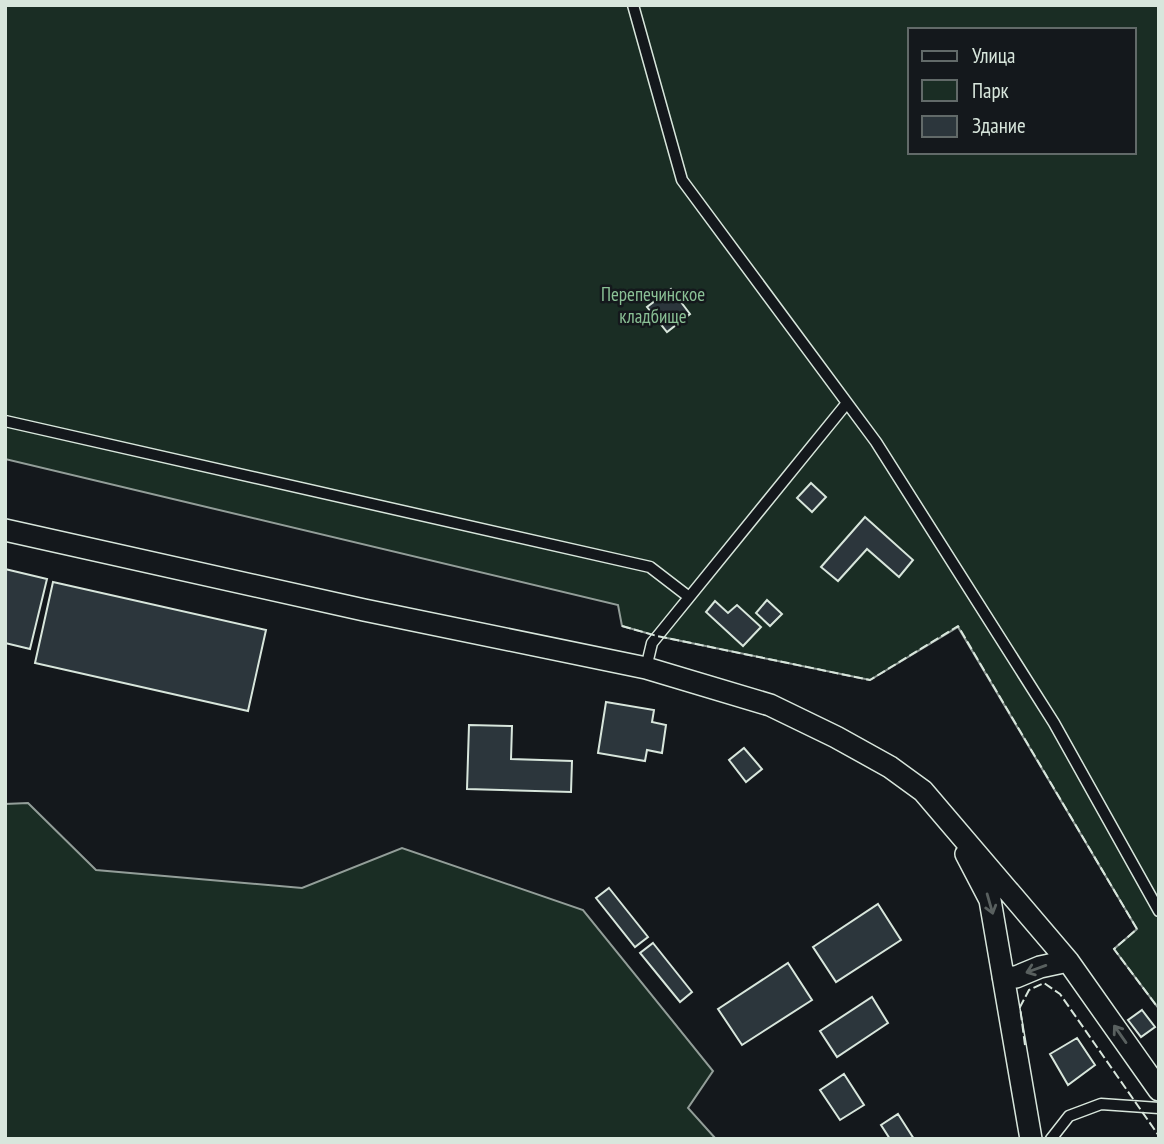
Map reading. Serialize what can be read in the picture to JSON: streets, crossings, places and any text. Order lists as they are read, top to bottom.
{
  "parks": ["Перепечинское кладбище"],
  "legend": ["Улица", "Парк", "Здание"]
}
